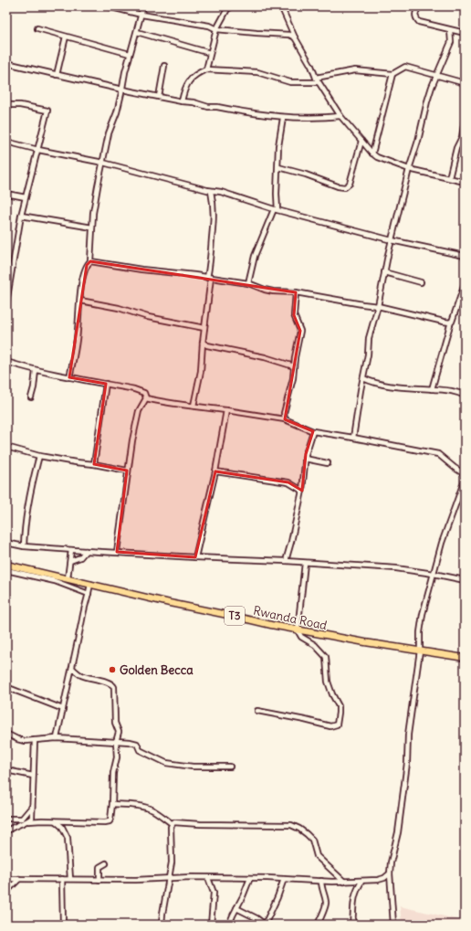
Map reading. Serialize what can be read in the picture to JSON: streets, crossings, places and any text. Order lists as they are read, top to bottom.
{
  "streets": {
    "highway": ["T3", "Rwanda Road"]
  },
  "places": ["Golden Becca"]
}
